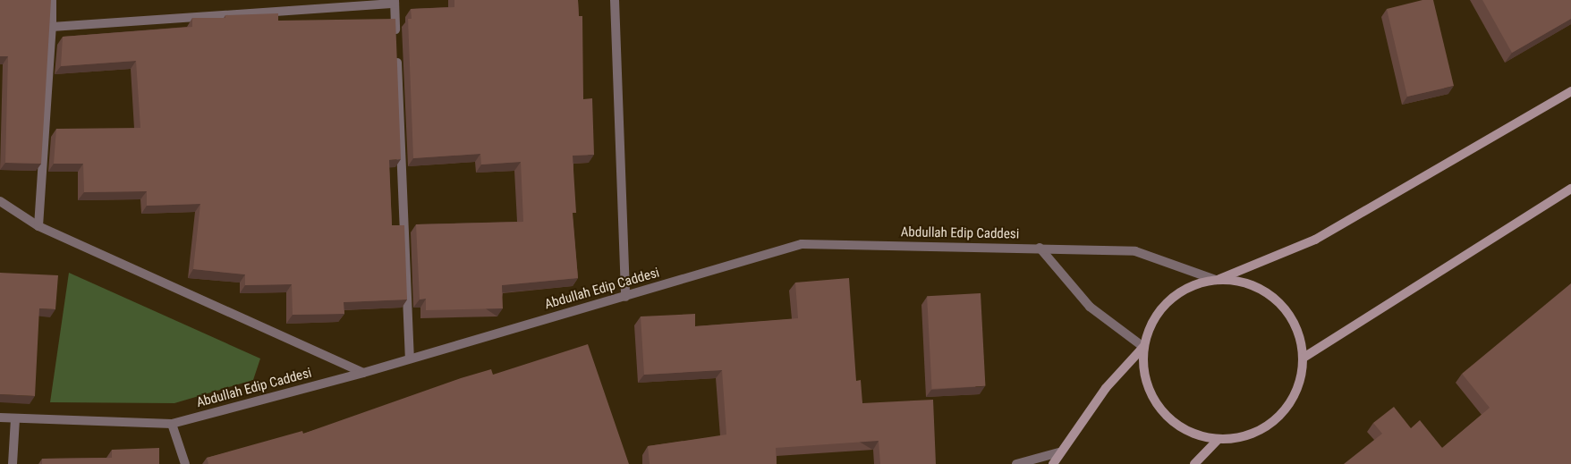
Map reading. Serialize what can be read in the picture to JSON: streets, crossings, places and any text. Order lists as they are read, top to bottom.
{
  "streets": {
    "street": ["Abdullah Edip Caddesi"]
  }
}
